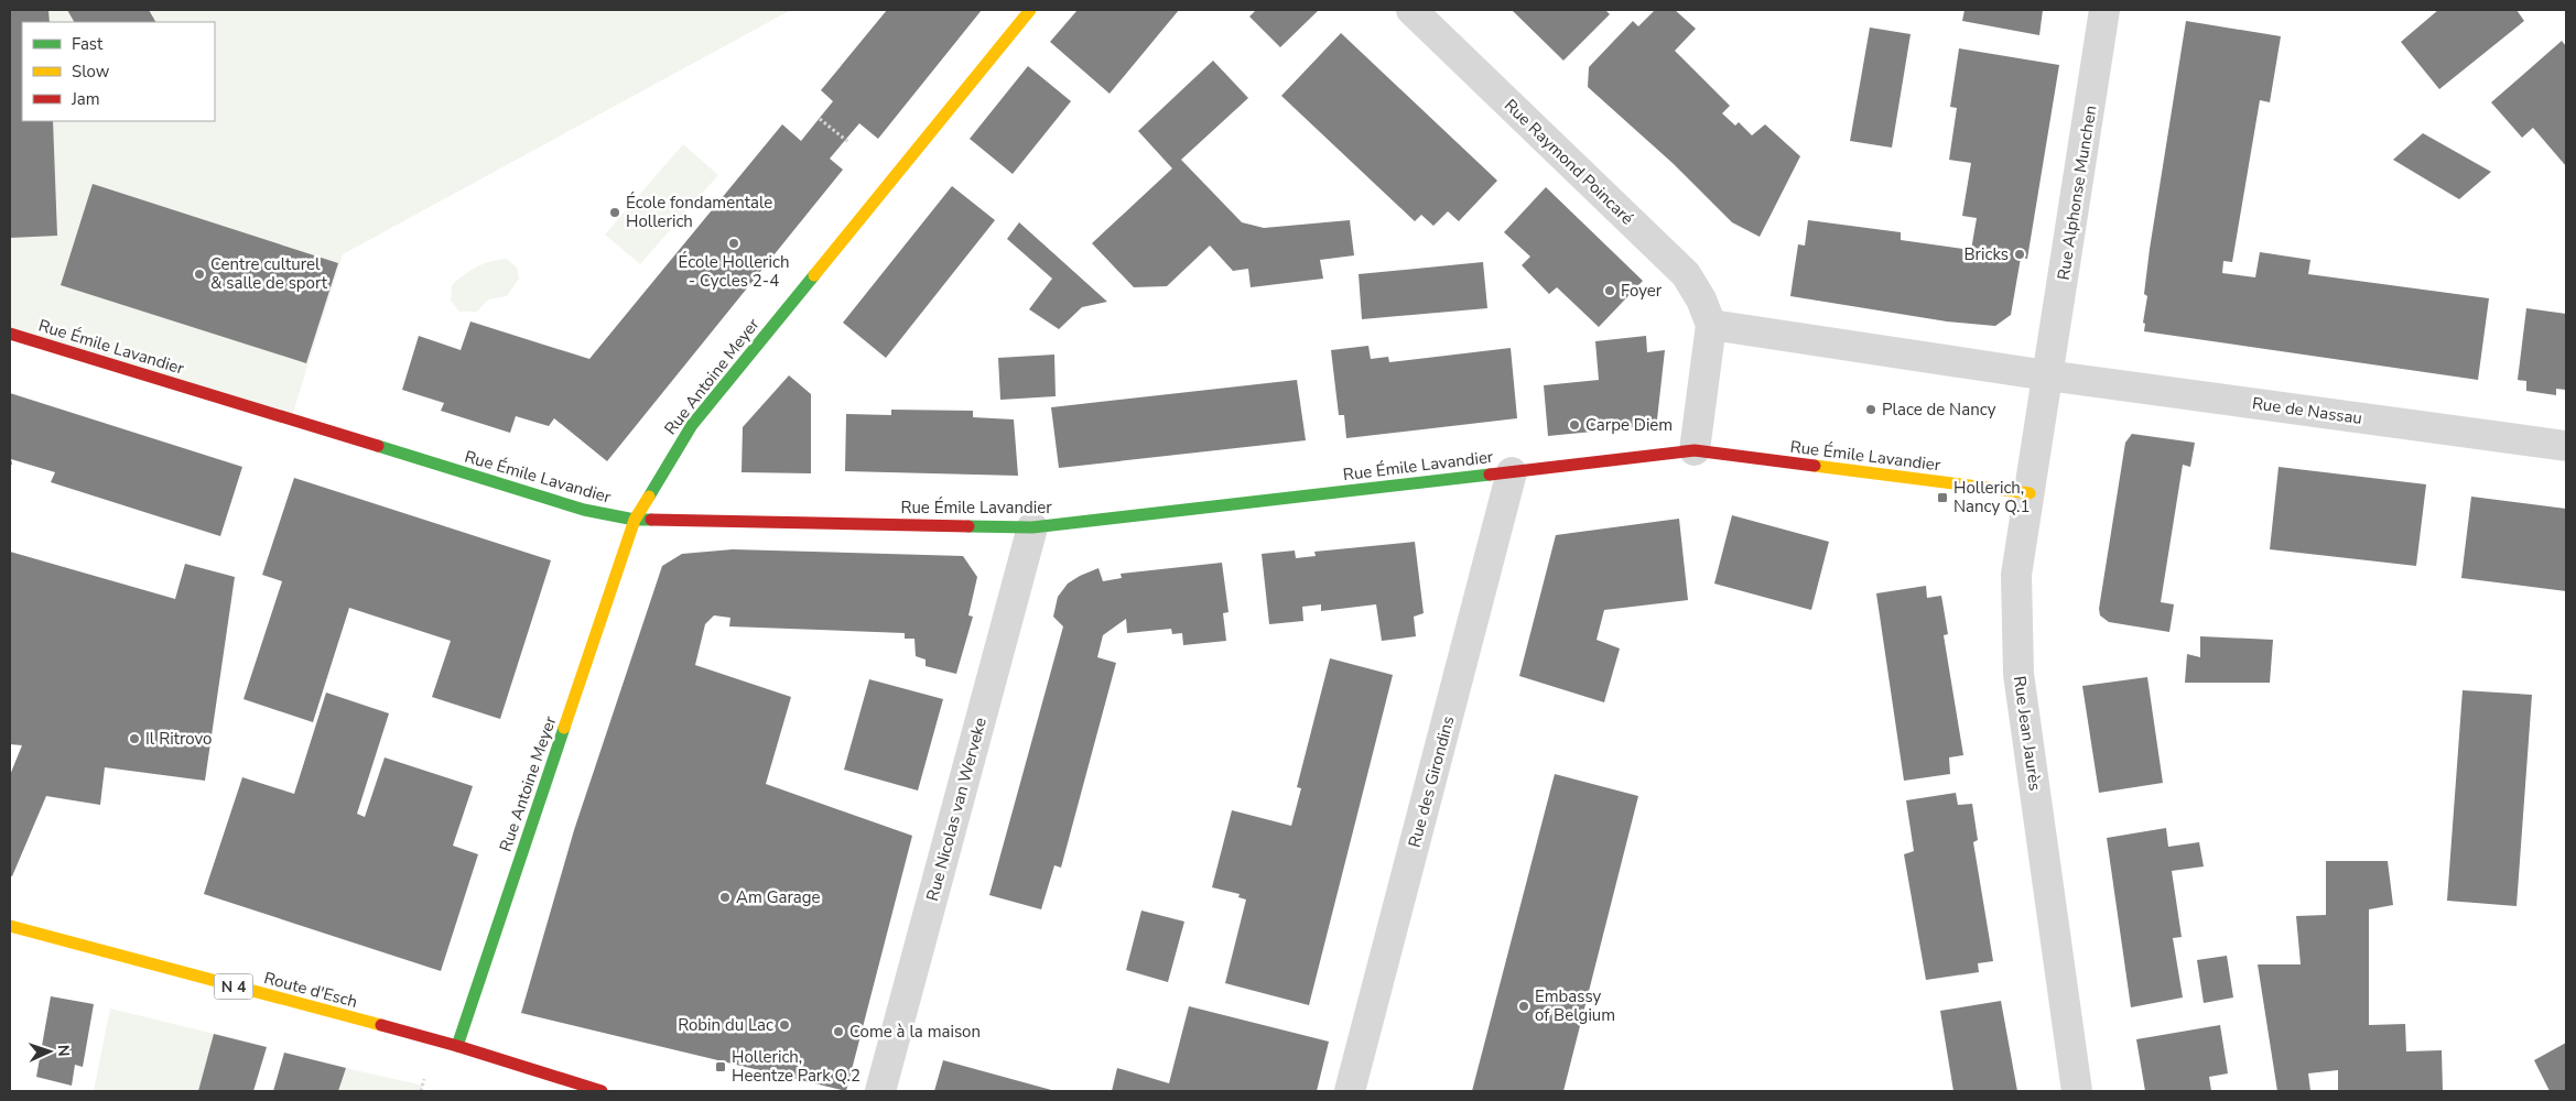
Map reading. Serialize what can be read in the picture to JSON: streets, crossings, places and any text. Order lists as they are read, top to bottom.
{
  "streets": {
    "street": [
      "Rue Raymond Poincaré",
      "Rue Alphonse Munchen",
      "Rue Émile Lavandier",
      "Rue Antoine Meyer",
      "Rue de Nassau",
      "Rue Jean Jaurès",
      "Rue des Girondins",
      "Rue Nicolas van Werveke",
      "N 4",
      "Route d'Esch"
    ]
  },
  "crossings": [
    ["Rue Alphonse Munchen", "Rue de Nassau"],
    ["Rue Alphonse Munchen", "Rue Jean Jaurès"],
    ["Rue Émile Lavandier", "Rue Antoine Meyer"],
    ["Rue Émile Lavandier", "Rue Jean Jaurès"],
    ["Rue Émile Lavandier", "Rue des Girondins"],
    ["Rue Émile Lavandier", "Rue Nicolas van Werveke"],
    ["Rue Antoine Meyer", "Route d'Esch"],
    ["Rue de Nassau", "Rue Jean Jaurès"]
  ],
  "places": {
    "other": [
      "École fondamentale Hollerich",
      "École Hollerich - Cycles 2-4",
      "Bricks",
      "Centre culturel & salle de sport",
      "Foyer",
      "Place de Nancy",
      "Carpe Diem",
      "Il Ritrovo",
      "Am Garage",
      "Embassy of Belgium",
      "Robin du Lac",
      "Come à la maison"
    ],
    "transit": ["Hollerich, Nancy Q.1", "Hollerich, Heentze Park Q.2"]
  },
  "legend": ["Fast", "Slow", "Jam"],
  "north": "right"
}
